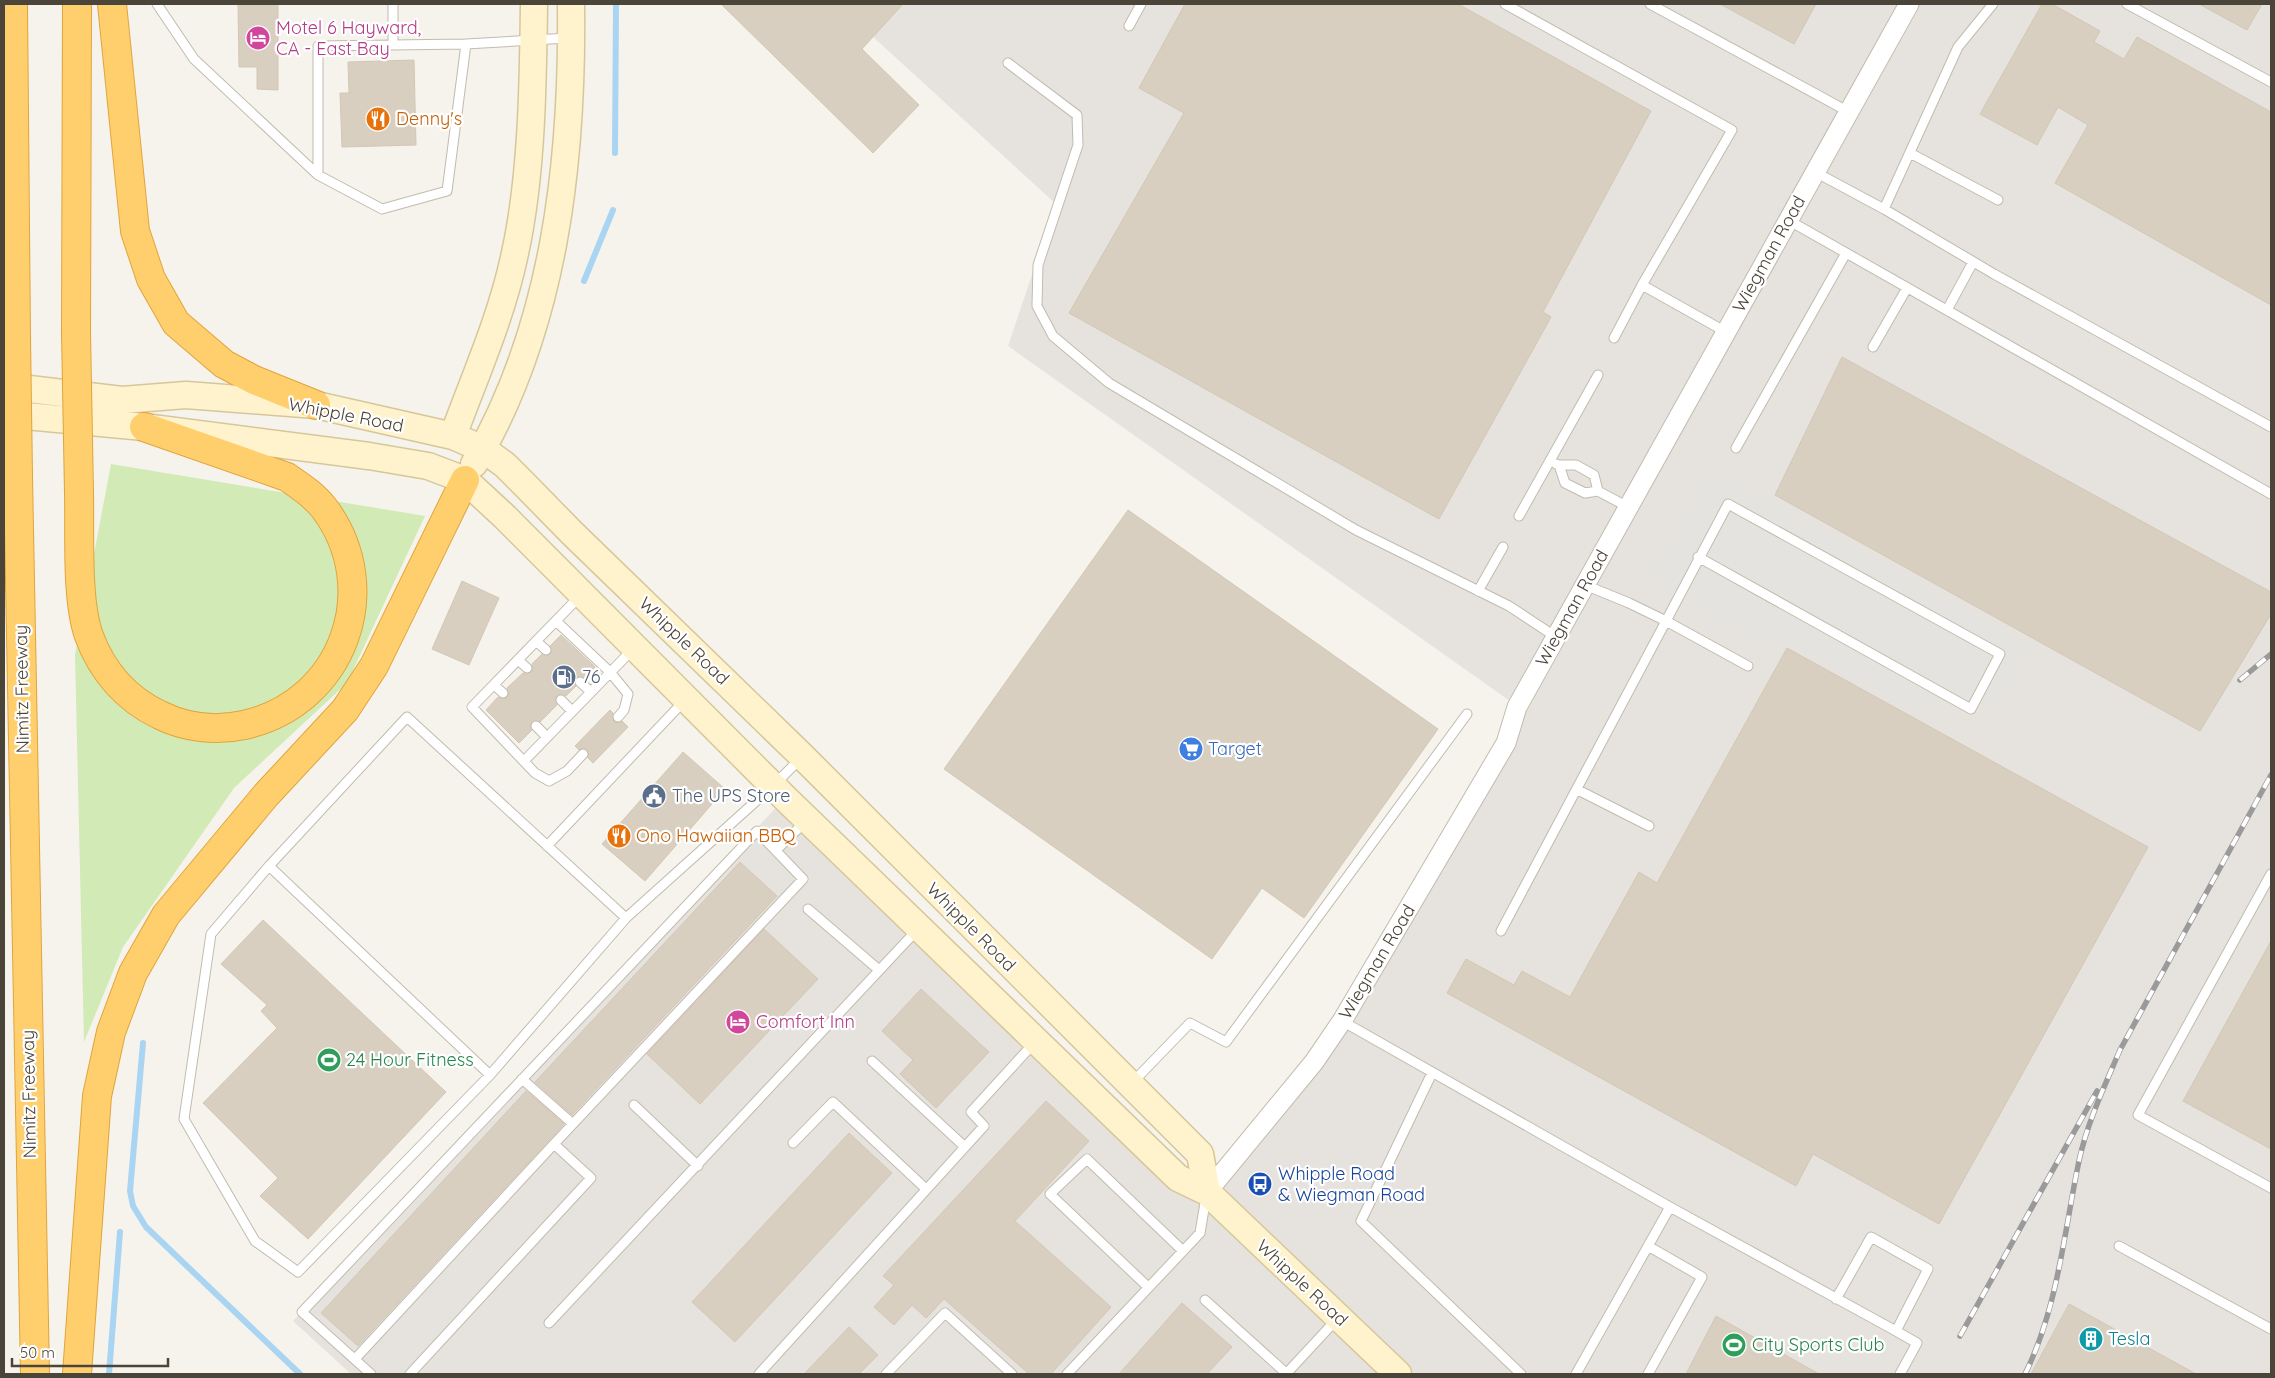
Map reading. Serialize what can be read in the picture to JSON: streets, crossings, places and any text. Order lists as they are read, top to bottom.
{
  "streets": {
    "highway": ["Nimitz Freeway"],
    "main road": ["Whipple Road"],
    "street": ["Wiegman Road"]
  },
  "crossings": [
    ["Wiegman Road", "Whipple Road"]
  ],
  "places": {
    "hotel": ["Motel 6 Hayward, CA - East Bay", "Comfort Inn"],
    "restaurant": ["Denny's", "Ono Hawaiian BBQ"],
    "fuel station": ["76"],
    "supermarket": ["Target"],
    "public building": ["The UPS Store"],
    "sports": ["24 Hour Fitness", "City Sports Club"],
    "bus stop": ["Whipple Road & Wiegman Road"],
    "building": ["Tesla"]
  },
  "scale_bar": "50 m"
}
